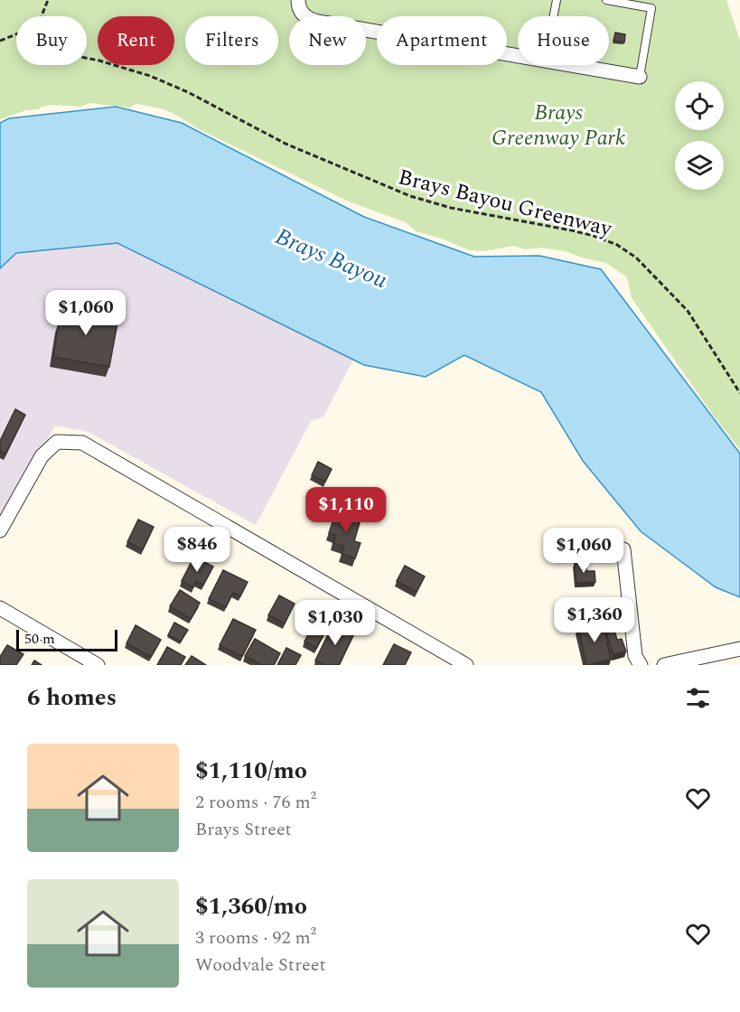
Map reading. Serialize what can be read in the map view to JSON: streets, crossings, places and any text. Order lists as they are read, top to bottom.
{
  "streets": {
    "path": ["Brays Bayou Greenway"]
  },
  "water": ["Brays Bayou"],
  "parks": ["Brays Greenway Park"],
  "scale_bar": "50 m",
  "page": {
    "chip": [
      "Buy",
      "Rent",
      "Filters",
      "New",
      "Apartment",
      "House"
    ],
    "price": [
      "$1,060",
      "$1,110",
      "$846",
      "$1,060",
      "$1,360",
      "$1,030"
    ],
    "scale": "50 m",
    "heading": "6 homes",
    "list": [
      {
        "name": "$1,110/mo",
        "note": "2 rooms · 76 m² · Brays Street"
      },
      {
        "name": "$1,360/mo",
        "note": "3 rooms · 92 m² · Woodvale Street"
      }
    ]
  }
}
